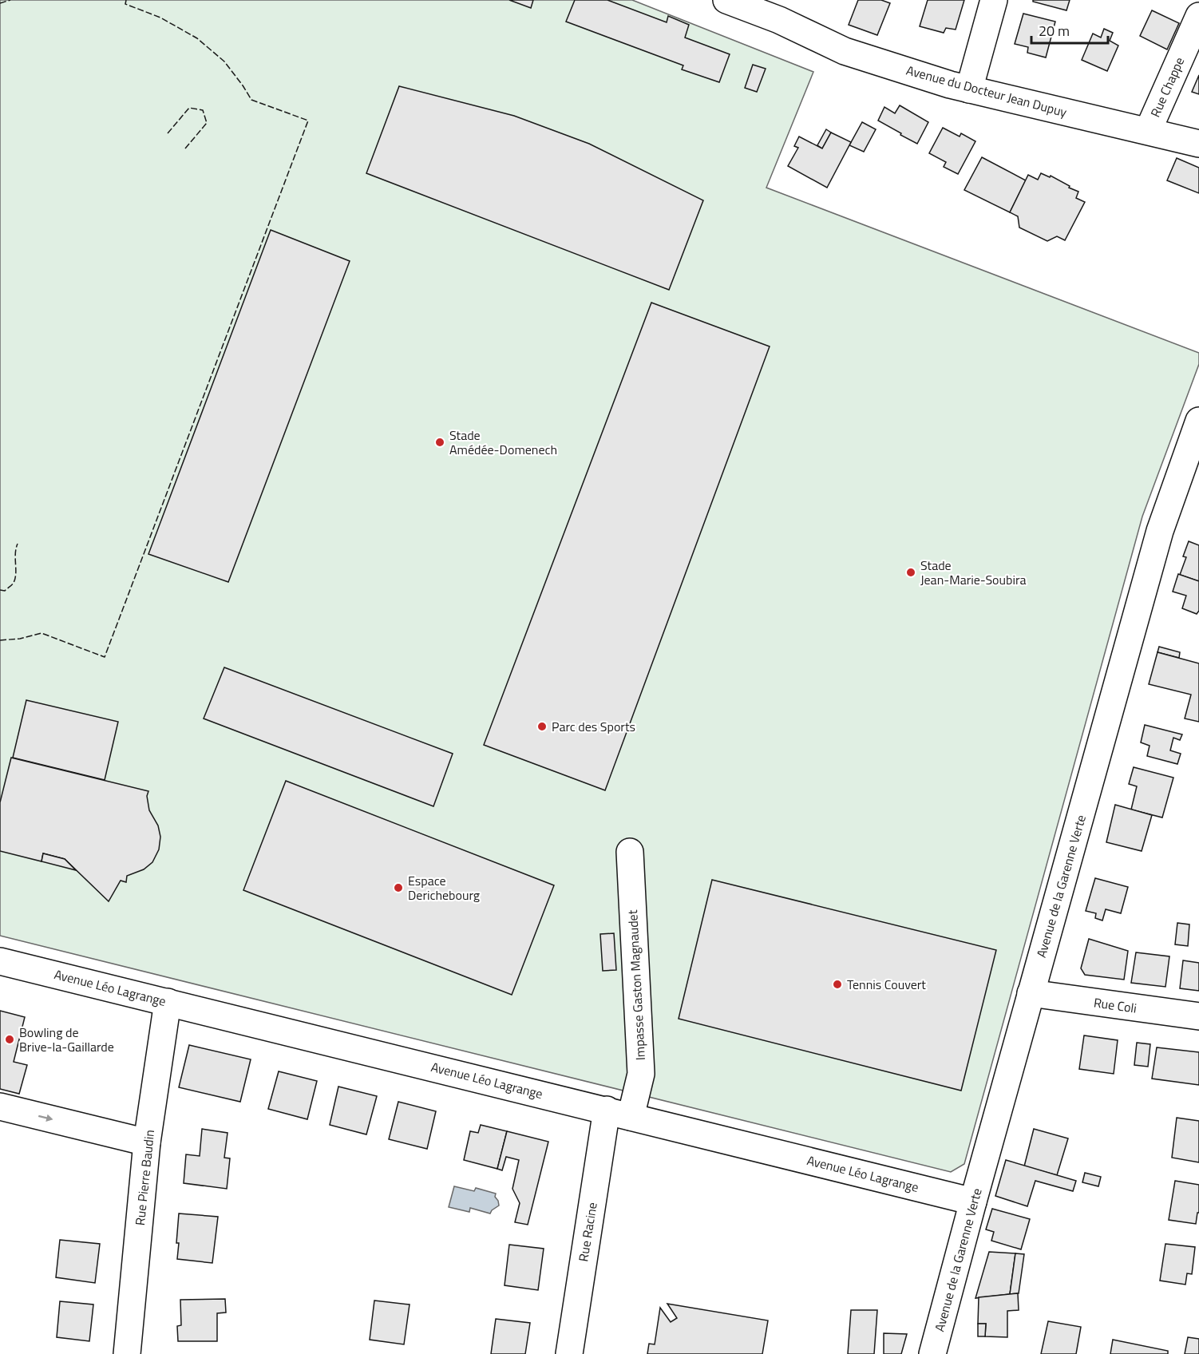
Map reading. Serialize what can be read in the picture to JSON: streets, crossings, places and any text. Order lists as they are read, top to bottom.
{
  "streets": {
    "street": [
      "Rue Chappe",
      "Avenue du Docteur Jean Dupuy",
      "Avenue de la Garenne Verte",
      "Impasse Gaston Magnaudet",
      "Avenue Léo Lagrange",
      "Rue Coli",
      "Rue Pierre Baudin",
      "Rue Racine"
    ]
  },
  "crossings": [
    ["Rue Chappe", "Avenue du Docteur Jean Dupuy"],
    ["Avenue de la Garenne Verte", "Avenue Léo Lagrange"],
    ["Avenue de la Garenne Verte", "Rue Coli"],
    ["Impasse Gaston Magnaudet", "Avenue Léo Lagrange"],
    ["Impasse Gaston Magnaudet", "Rue Racine"],
    ["Avenue Léo Lagrange", "Rue Pierre Baudin"],
    ["Avenue Léo Lagrange", "Rue Racine"]
  ],
  "places": [
    "Stade Amédée-Domenech",
    "Stade Jean-Marie-Soubira",
    "Parc des Sports",
    "Espace Derichebourg",
    "Tennis Couvert",
    "Bowling de Brive-la-Gaillarde"
  ],
  "scale_bar": "20 m"
}
